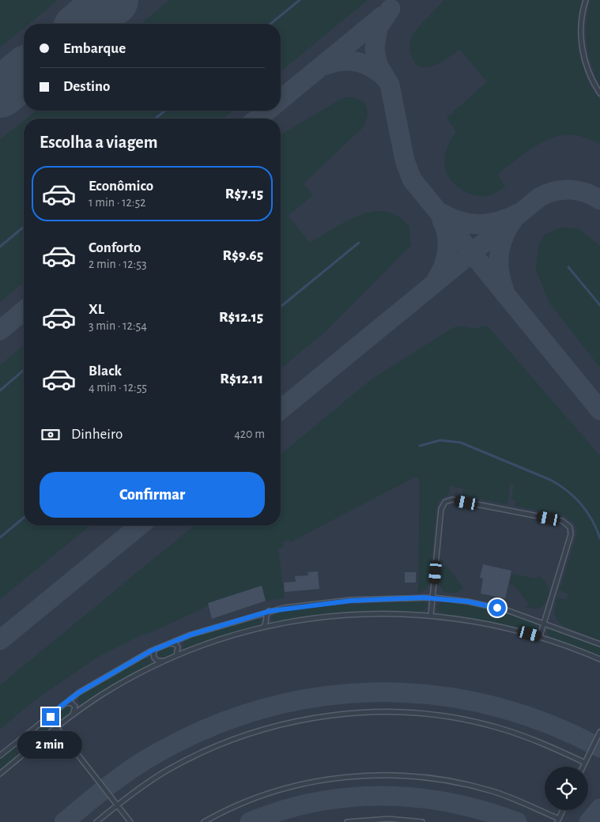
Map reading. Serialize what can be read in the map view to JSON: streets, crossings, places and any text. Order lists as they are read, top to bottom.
{
  "page": {
    "banner": ["Embarque", "Destino"],
    "heading": "Escolha a viagem",
    "list": [
      {
        "name": "Econômico",
        "note": "1 min · 12:52",
        "value": "R$7.15"
      },
      {
        "name": "Conforto",
        "note": "2 min · 12:53",
        "value": "R$9.65"
      },
      {
        "name": "XL",
        "note": "3 min · 12:54",
        "value": "R$12.15"
      },
      {
        "name": "Black",
        "note": "4 min · 12:55",
        "value": "R$12.11"
      }
    ],
    "pay": ["Dinheiro", "420 m"],
    "buttons": "Confirmar",
    "bubble": "2 min"
  }
}
